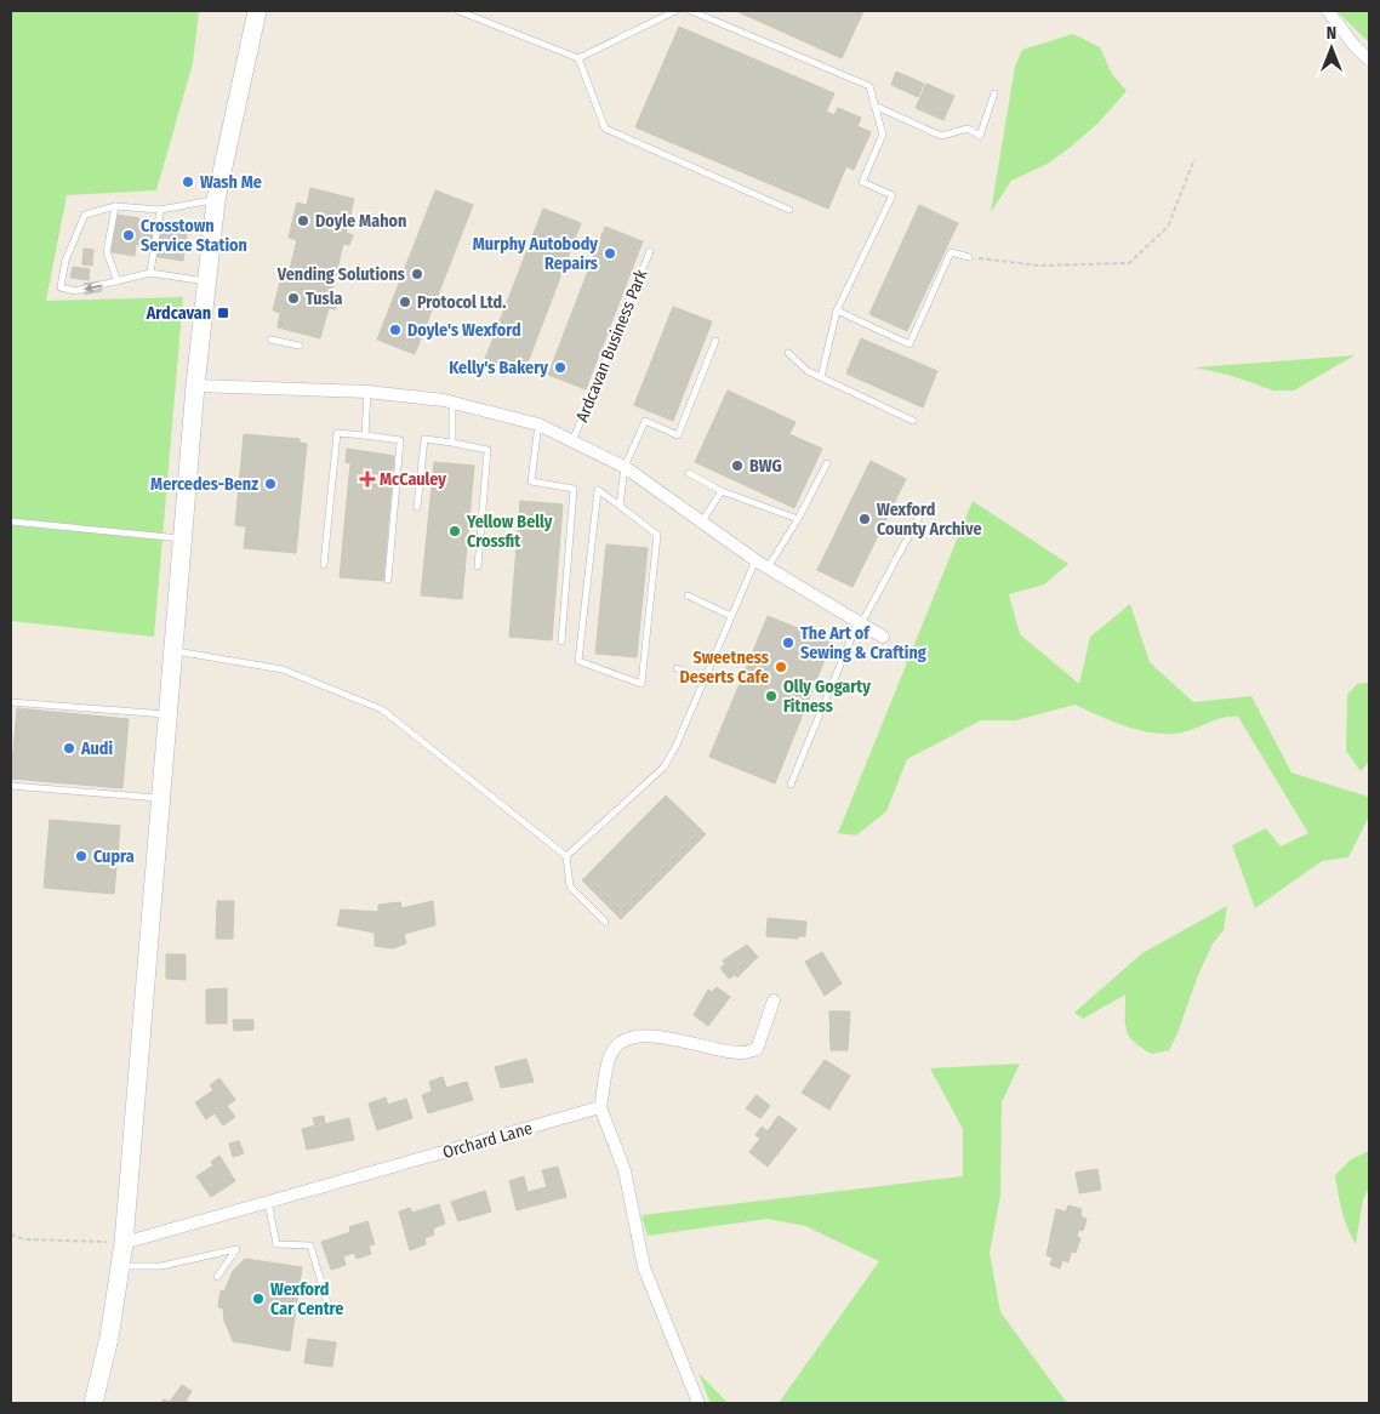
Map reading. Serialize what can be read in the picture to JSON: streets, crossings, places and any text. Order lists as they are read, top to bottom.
{
  "streets": {
    "street": ["Ardcavan Business Park", "Orchard Lane"]
  },
  "places": {
    "other": [
      "Wash Me",
      "Doyle Mahon",
      "Crosstown Service Station",
      "Murphy Autobody Repairs",
      "Vending Solutions",
      "Tusla",
      "Protocol Ltd.",
      "Doyle's Wexford",
      "Kelly's Bakery",
      "BWG",
      "Mercedes-Benz",
      "Wexford County Archive",
      "Yellow Belly Crossfit",
      "The Art of Sewing & Crafting",
      "Sweetness Deserts Cafe",
      "Olly Gogarty Fitness",
      "Audi",
      "Cupra",
      "Wexford Car Centre"
    ],
    "transit": ["Ardcavan"],
    "health": ["McCauley"]
  },
  "north": "top"
}
